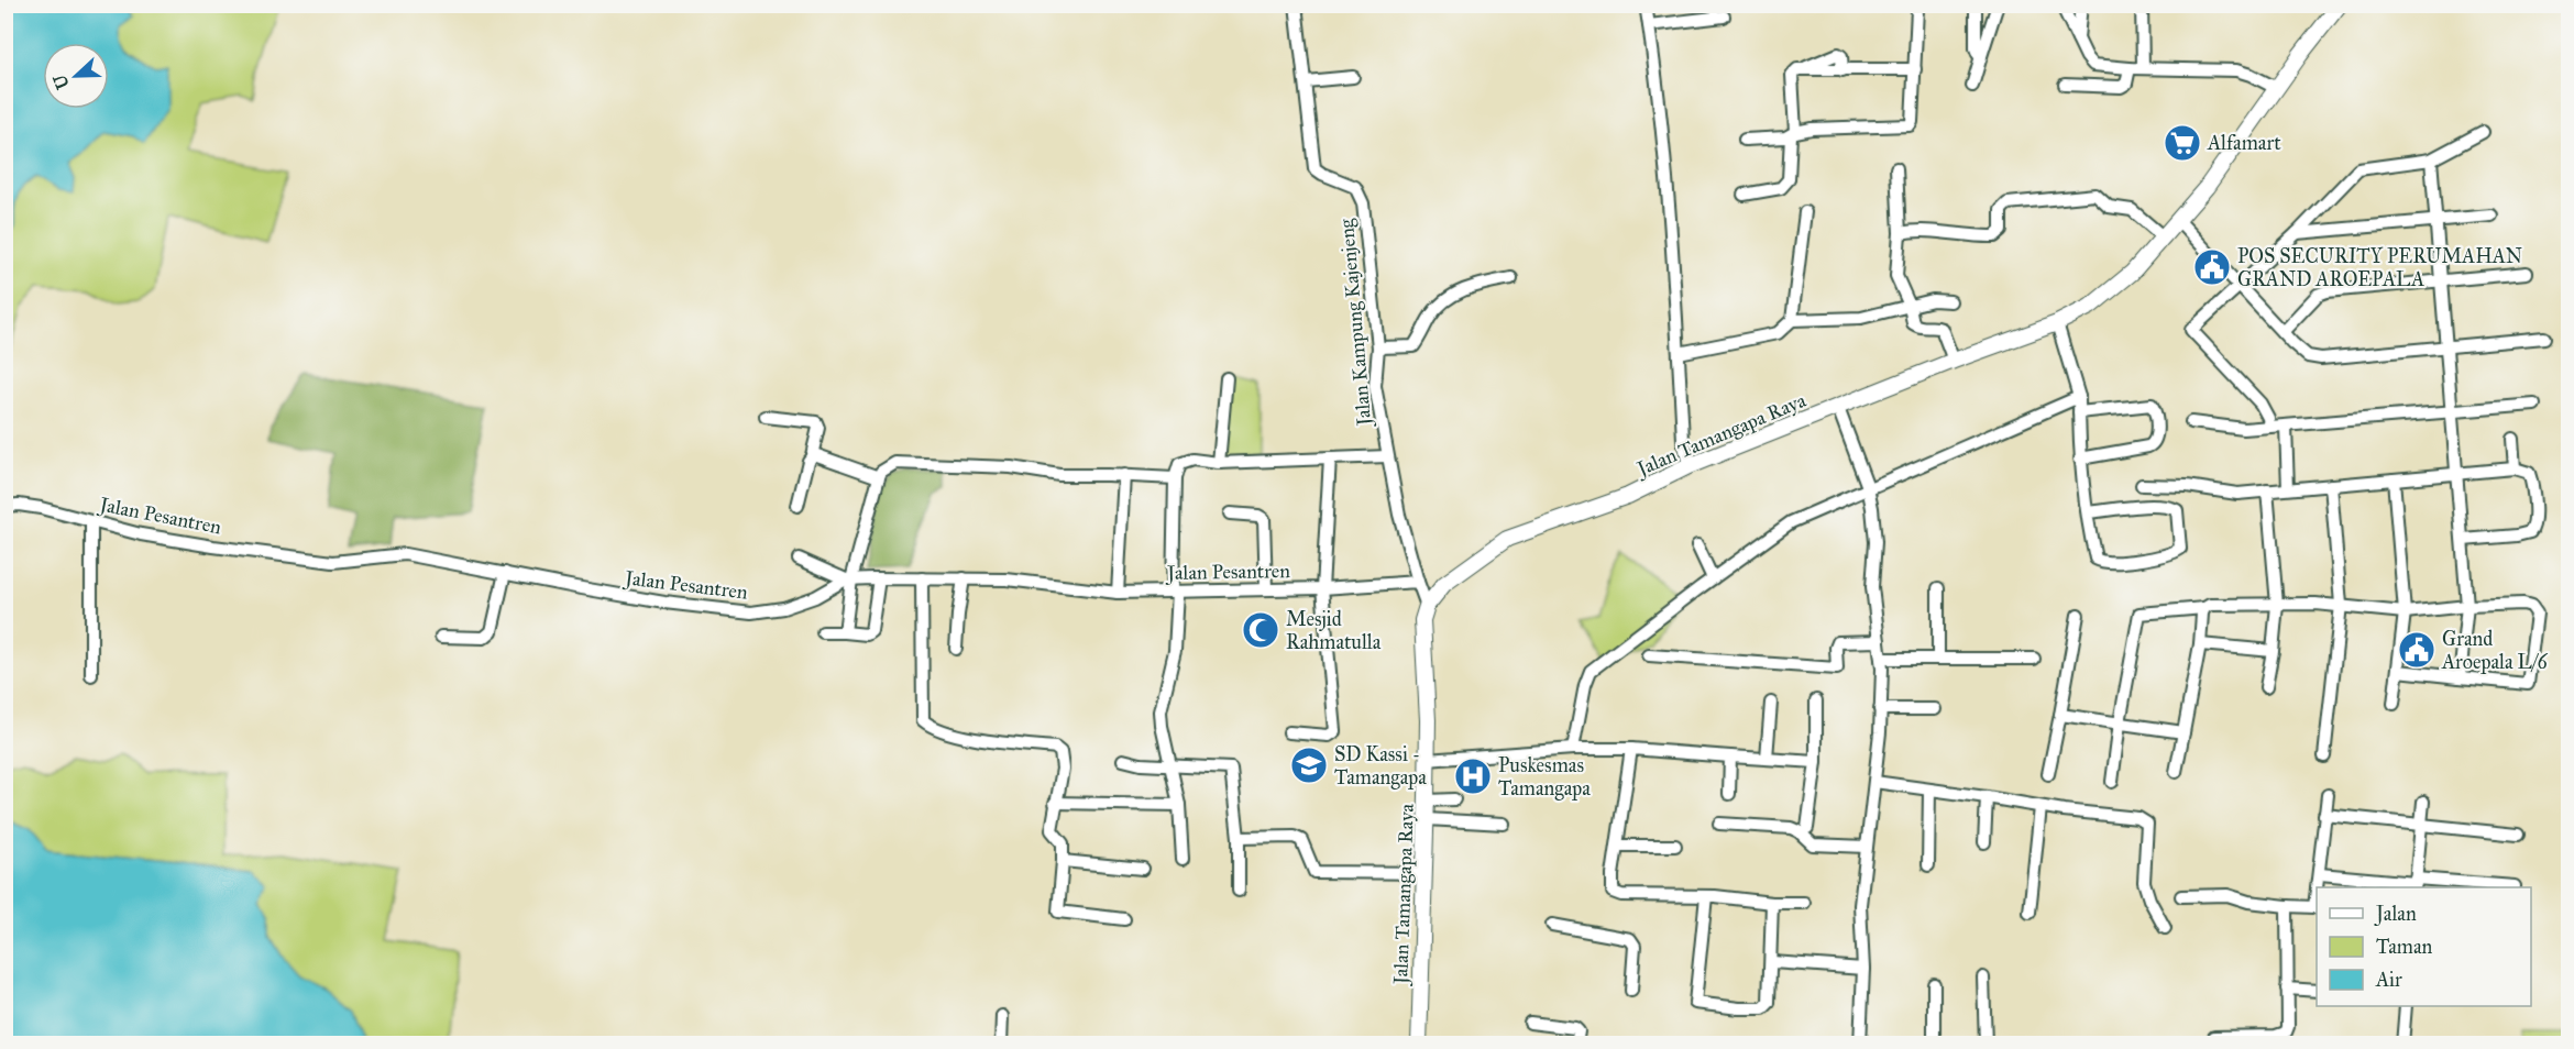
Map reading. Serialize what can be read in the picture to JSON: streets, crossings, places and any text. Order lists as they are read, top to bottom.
{
  "streets": {
    "main road": ["Jalan Tamangapa Raya"],
    "street": ["Jalan Kampung Kajenjeng", "Jalan Pesantren"]
  },
  "crossings": [
    ["Jalan Kampung Kajenjeng", "Jalan Pesantren"]
  ],
  "places": {
    "supermarket": ["Alfamart"],
    "public building": ["POS SECURITY PERUMAHAN GRAND AROEPALA", "Grand Aroepala L/6"],
    "mosque": ["Mesjid Rahmatulla"],
    "school or university": ["SD Kassi - Tamangapa"],
    "hospital": ["Puskesmas Tamangapa"]
  },
  "legend": ["Jalan", "Taman", "Air"],
  "north": "left"
}
